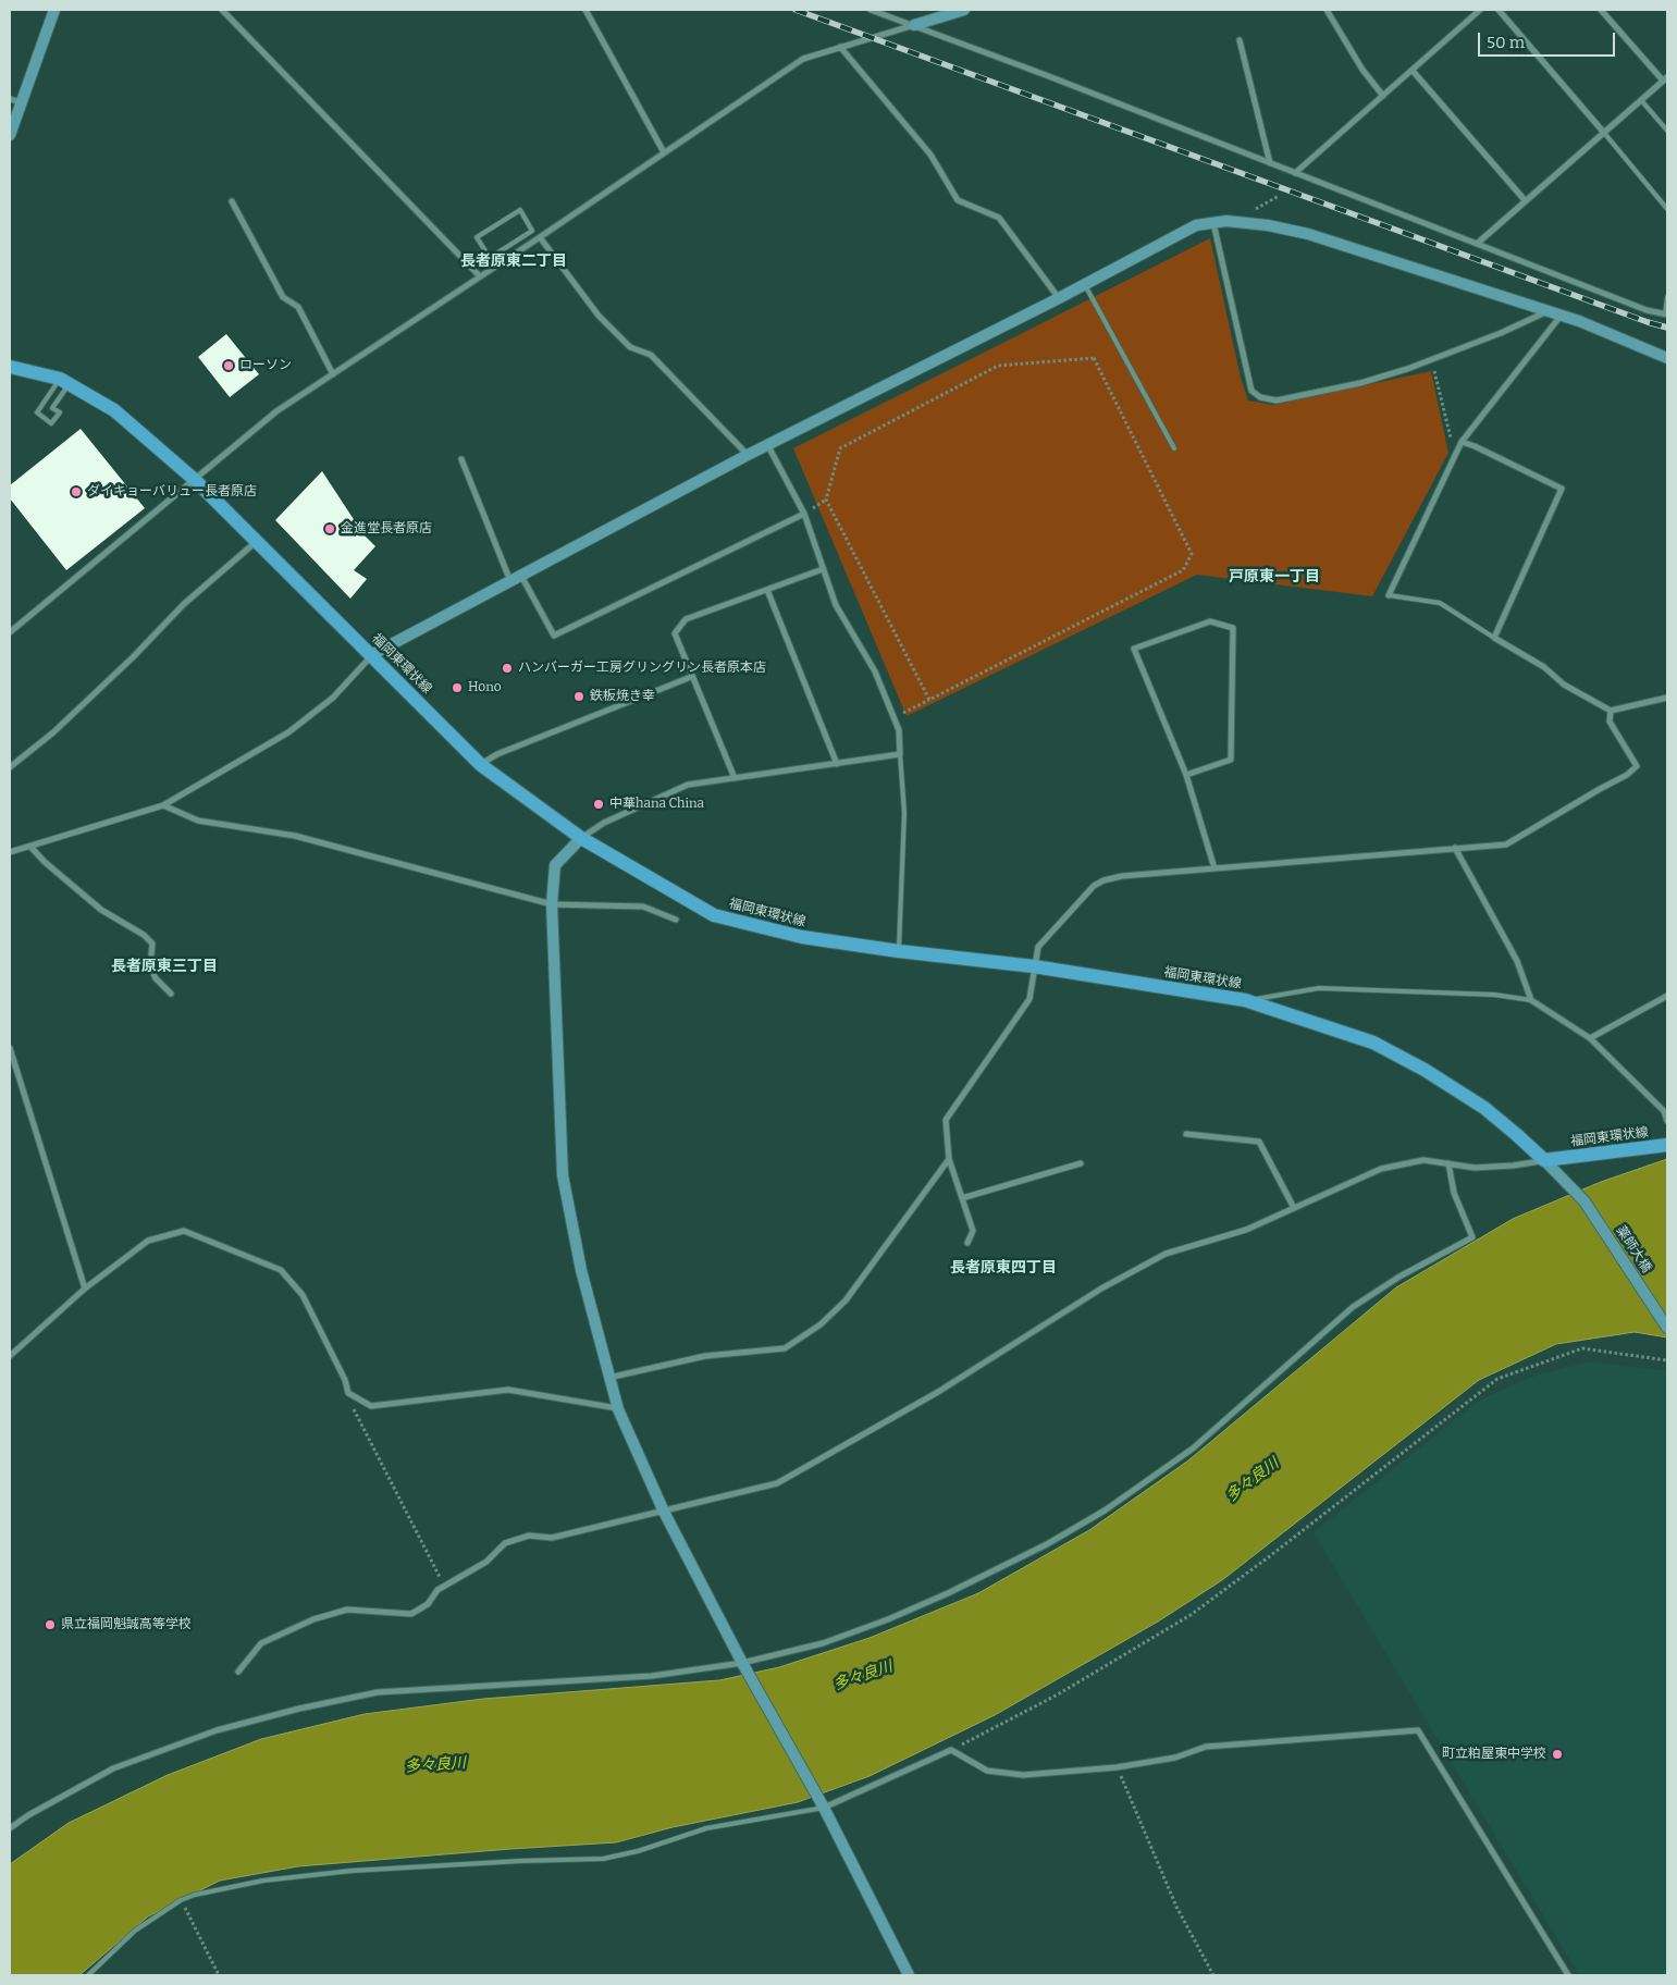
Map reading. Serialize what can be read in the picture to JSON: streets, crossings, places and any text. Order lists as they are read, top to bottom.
{
  "streets": {
    "main road": ["福岡東環状線"],
    "street": ["薬師大橋"]
  },
  "crossings": [
    ["福岡東環状線", "薬師大橋"]
  ],
  "districts": [
    "長者原東二丁目",
    "戸原東一丁目",
    "長者原東三丁目",
    "長者原東四丁目"
  ],
  "water": ["多々良川"],
  "places": [
    "ローソン",
    "ダイキョーバリュー長者原店",
    "金進堂長者原店",
    "ハンバーガー工房グリングリン長者原本店",
    "Hono",
    "鉄板焼き幸",
    "中華hana China",
    "県立福岡魁誠高等学校",
    "町立粕屋東中学校"
  ],
  "scale_bar": "50 m"
}
